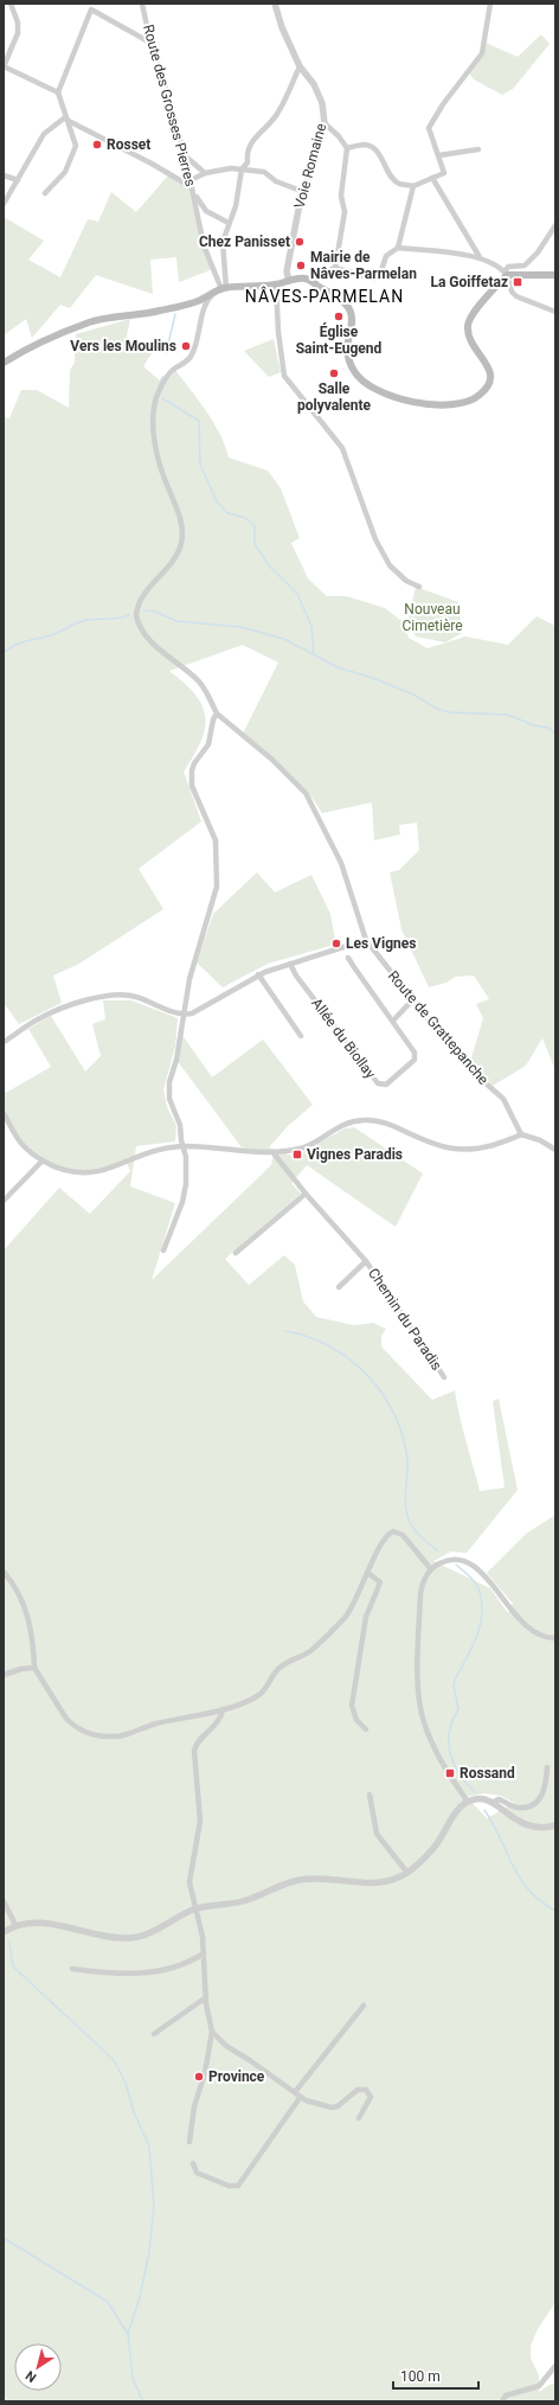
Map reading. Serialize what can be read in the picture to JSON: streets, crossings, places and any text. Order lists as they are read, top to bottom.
{
  "streets": {
    "street": [
      "Route des Grosses Pierres",
      "Voie Romaine",
      "Route de Grattepanche",
      "Allée du Biollay",
      "Chemin du Paradis"
    ]
  },
  "districts": ["NÂVES-PARMELAN"],
  "parks": ["Nouveau Cimetière"],
  "places": {
    "other": [
      "Rosset",
      "Chez Panisset",
      "Mairie de Nâves-Parmelan",
      "Église Saint-Eugend",
      "Vers les Moulins",
      "Salle polyvalente",
      "Les Vignes",
      "Province"
    ],
    "transit": ["La Goiffetaz", "Vignes Paradis", "Rossand"]
  },
  "scale_bar": "100 m",
  "north": "bottom left"
}
